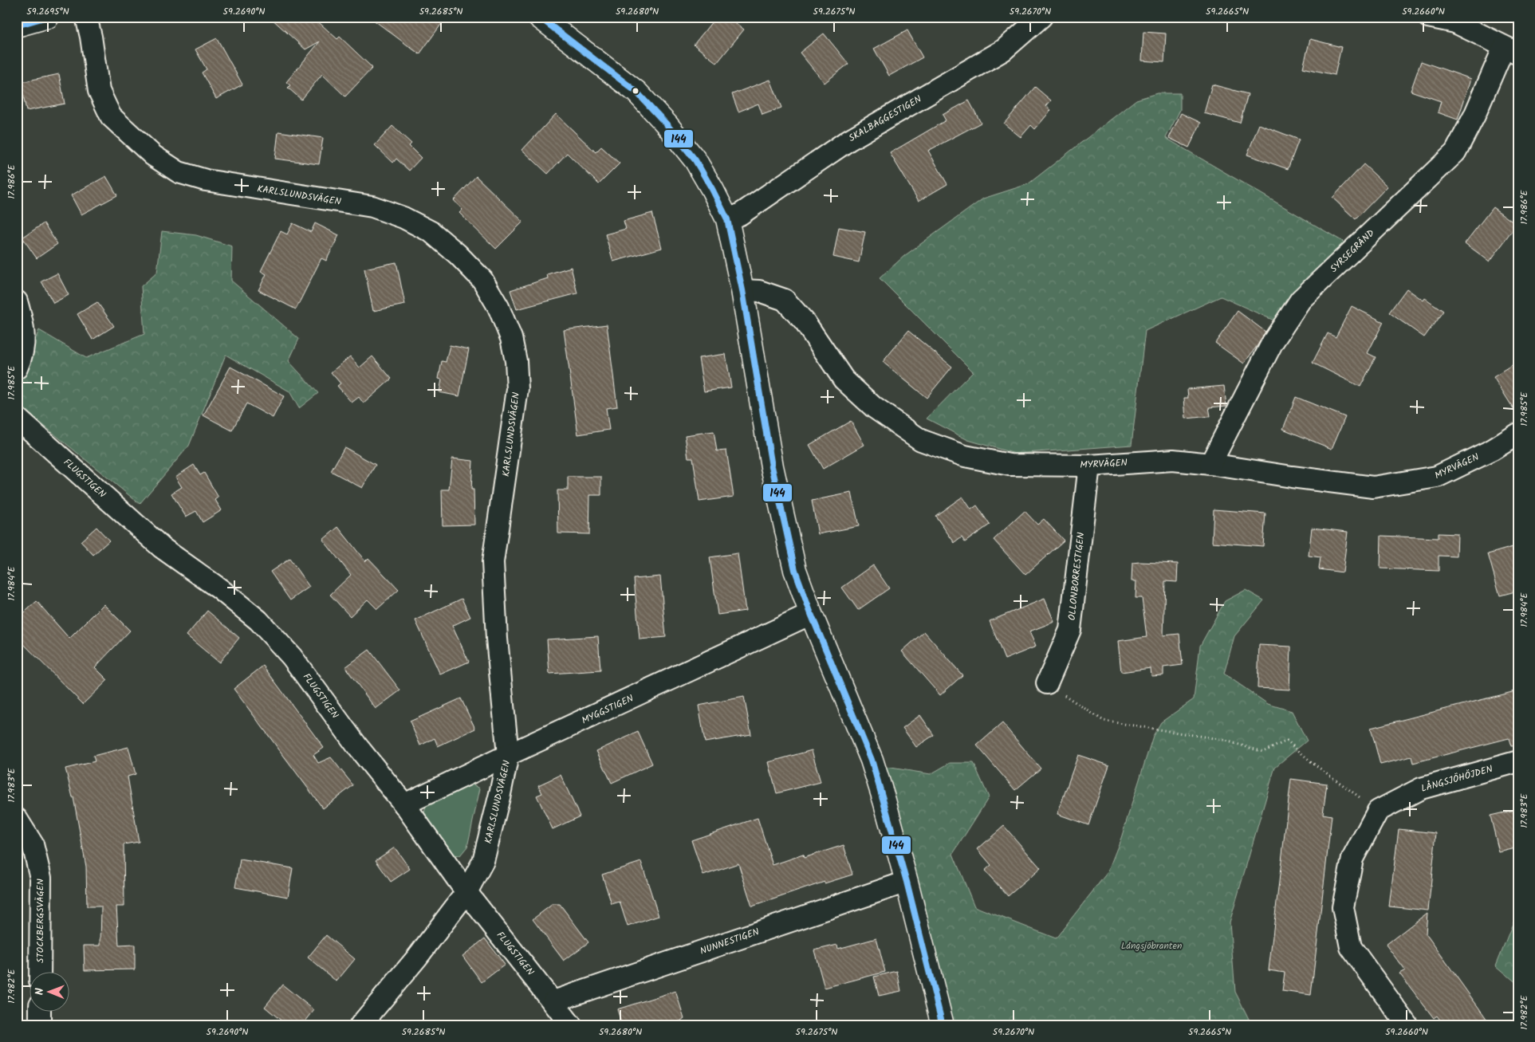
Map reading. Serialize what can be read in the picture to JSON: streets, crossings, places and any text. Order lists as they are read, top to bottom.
{
  "streets": {
    "street": [
      "SKALBAGGESTIGEN",
      "KARLSLUNDSVÄGEN",
      "SYRSEGRÄND",
      "MYRVÄGEN",
      "FLUGSTIGEN",
      "OLLONBORRESTIGEN",
      "MYGGSTIGEN",
      "LÅNGSJÖHÖJDEN",
      "STOCKBERGSVÄGEN",
      "NUNNESTIGEN"
    ]
  },
  "crossings": [
    ["KARLSLUNDSVÄGEN", "FLUGSTIGEN"],
    ["KARLSLUNDSVÄGEN", "MYGGSTIGEN"],
    ["SYRSEGRÄND", "MYRVÄGEN"],
    ["MYRVÄGEN", "OLLONBORRESTIGEN"],
    ["FLUGSTIGEN", "MYGGSTIGEN"],
    ["FLUGSTIGEN", "NUNNESTIGEN"]
  ],
  "parks": ["Långsjöbranten"],
  "lines": ["transit line 144"],
  "north": "left",
  "coordinates": [
    "59.2695°N",
    "59.2690°N",
    "59.2685°N",
    "59.2680°N",
    "59.2675°N",
    "59.2670°N",
    "59.2665°N",
    "59.2660°N",
    "17.986°E",
    "17.985°E",
    "17.984°E",
    "17.983°E",
    "17.982°E"
  ]
}
